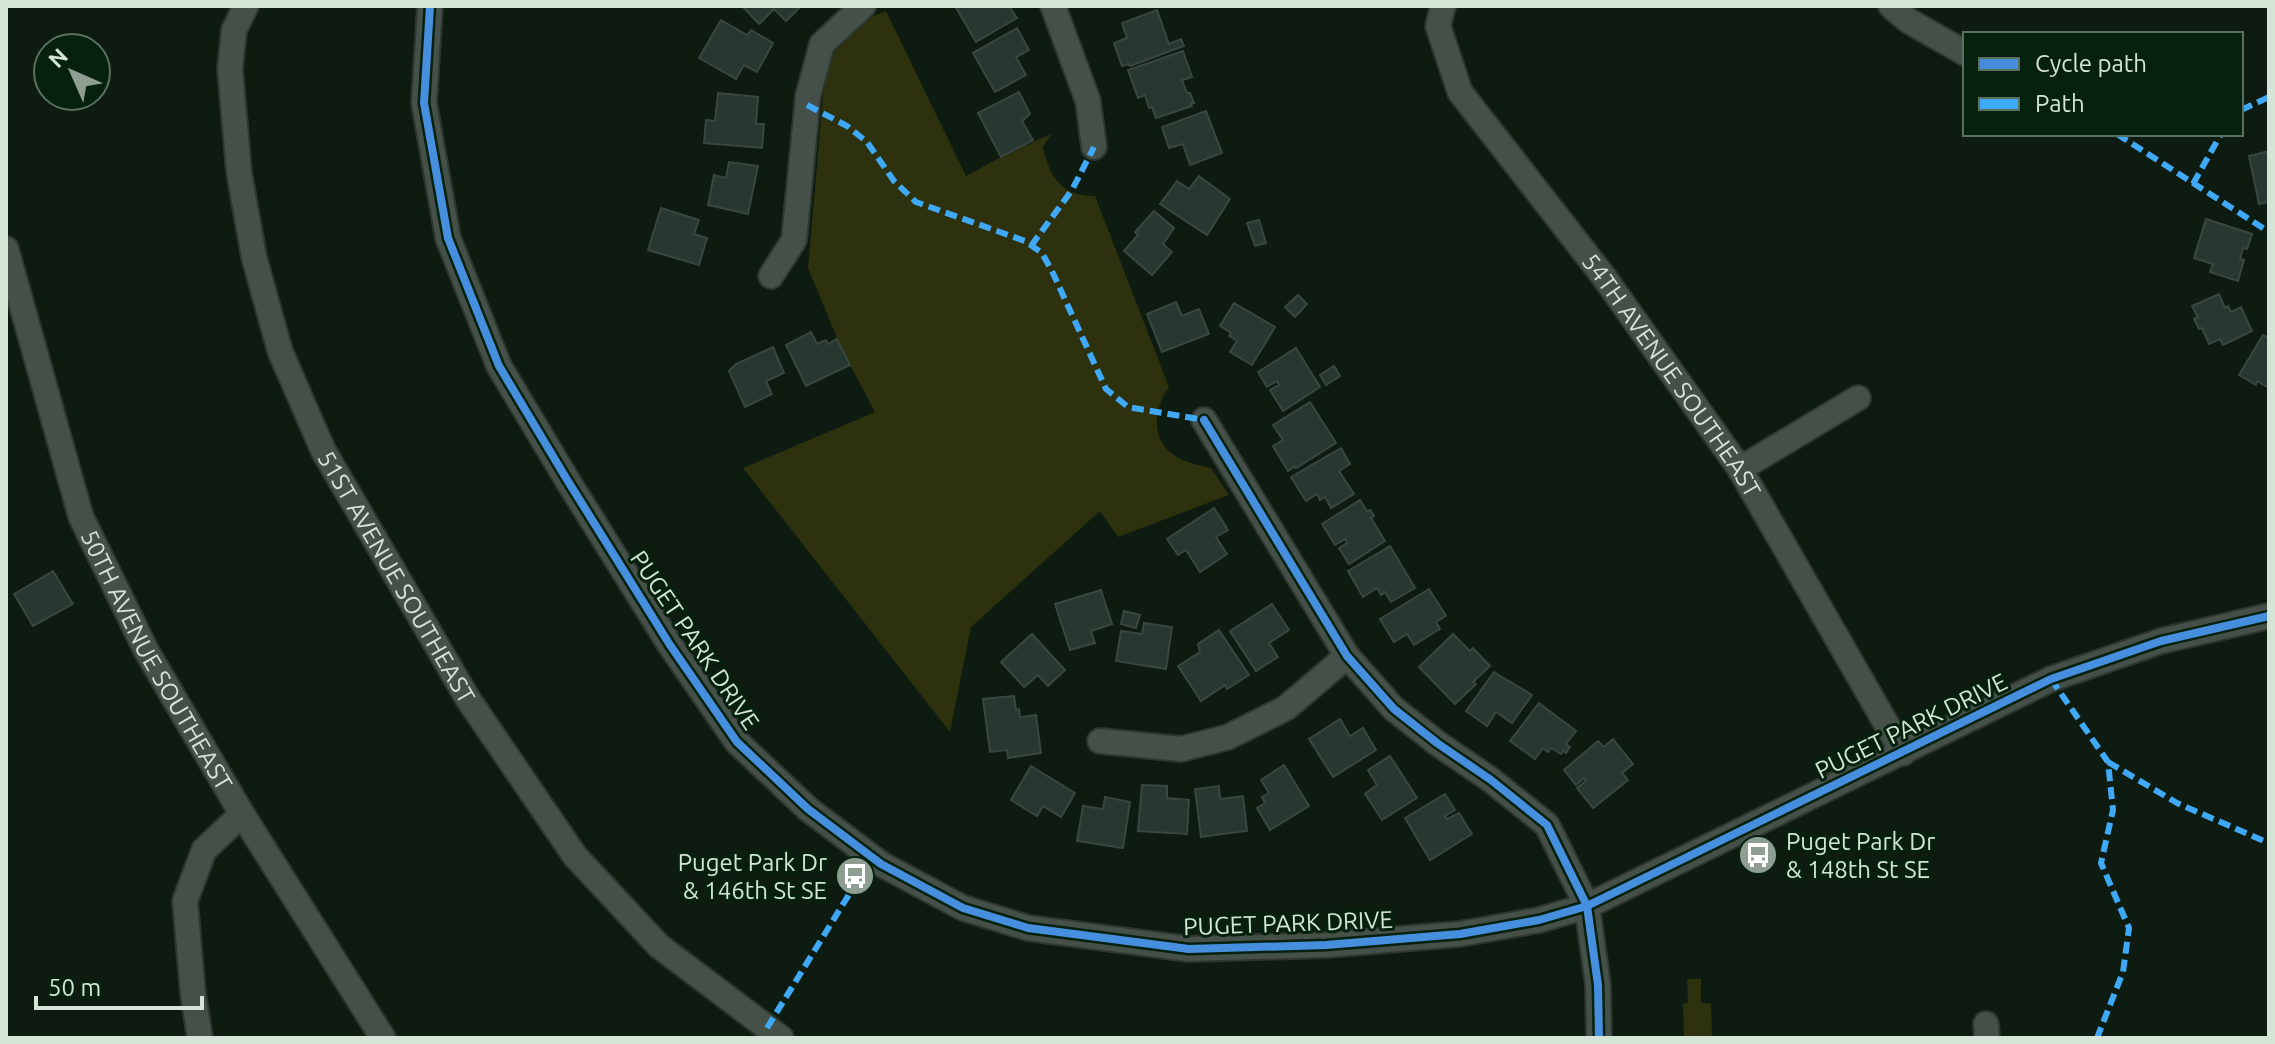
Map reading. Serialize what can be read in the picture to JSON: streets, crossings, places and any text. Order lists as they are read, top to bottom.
{
  "streets": {
    "street": [
      "54TH AVENUE SOUTHEAST",
      "51ST AVENUE SOUTHEAST",
      "PUGET PARK DRIVE",
      "50TH AVENUE SOUTHEAST"
    ]
  },
  "crossings": [
    ["54TH AVENUE SOUTHEAST", "PUGET PARK DRIVE"]
  ],
  "places": {
    "bus stop": ["Puget Park Dr & 148th St SE", "Puget Park Dr & 146th St SE"]
  },
  "legend": ["Cycle path", "Path"],
  "scale_bar": "50 m",
  "north": "top left"
}
